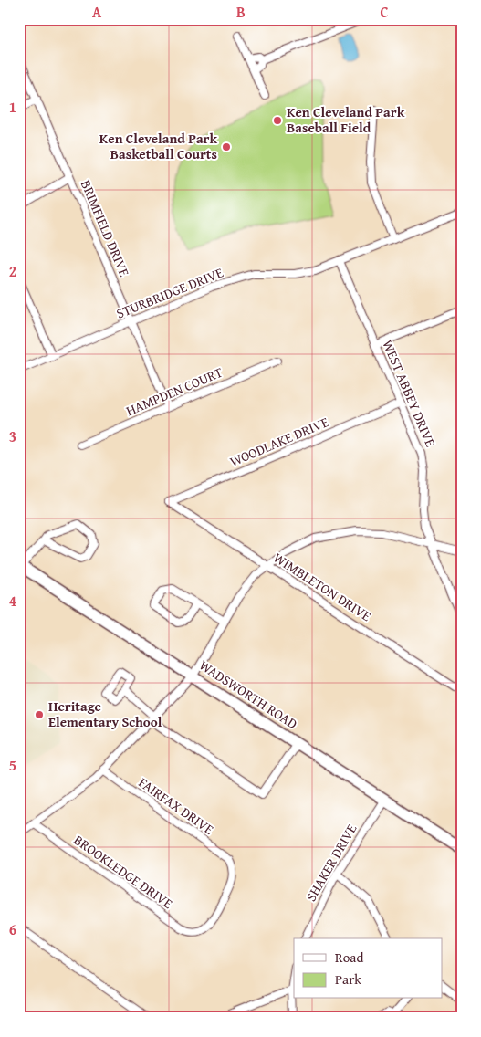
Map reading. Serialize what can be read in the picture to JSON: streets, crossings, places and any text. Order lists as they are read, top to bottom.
{
  "streets": {
    "highway": ["WADSWORTH ROAD"],
    "street": [
      "BRIMFIELD DRIVE",
      "STURBRIDGE DRIVE",
      "HAMPDEN COURT",
      "WEST ABBEY DRIVE",
      "WOODLAKE DRIVE",
      "WIMBLETON DRIVE",
      "FAIRFAX DRIVE",
      "SHAKER DRIVE",
      "BROOKLEDGE DRIVE"
    ]
  },
  "crossings": [
    ["BRIMFIELD DRIVE", "STURBRIDGE DRIVE"],
    ["BRIMFIELD DRIVE", "HAMPDEN COURT"],
    ["STURBRIDGE DRIVE", "WEST ABBEY DRIVE"],
    ["WEST ABBEY DRIVE", "WOODLAKE DRIVE"],
    ["WOODLAKE DRIVE", "WIMBLETON DRIVE"],
    ["WADSWORTH ROAD", "SHAKER DRIVE"],
    ["FAIRFAX DRIVE", "BROOKLEDGE DRIVE"]
  ],
  "places": ["Ken Cleveland Park Baseball Field", "Ken Cleveland Park Basketball Courts", "Heritage Elementary School"],
  "legend": ["Road", "Park"],
  "grid": {
    "columns": ["A", "B", "C"],
    "rows": [
      "1",
      "2",
      "3",
      "4",
      "5",
      "6"
    ]
  }
}
